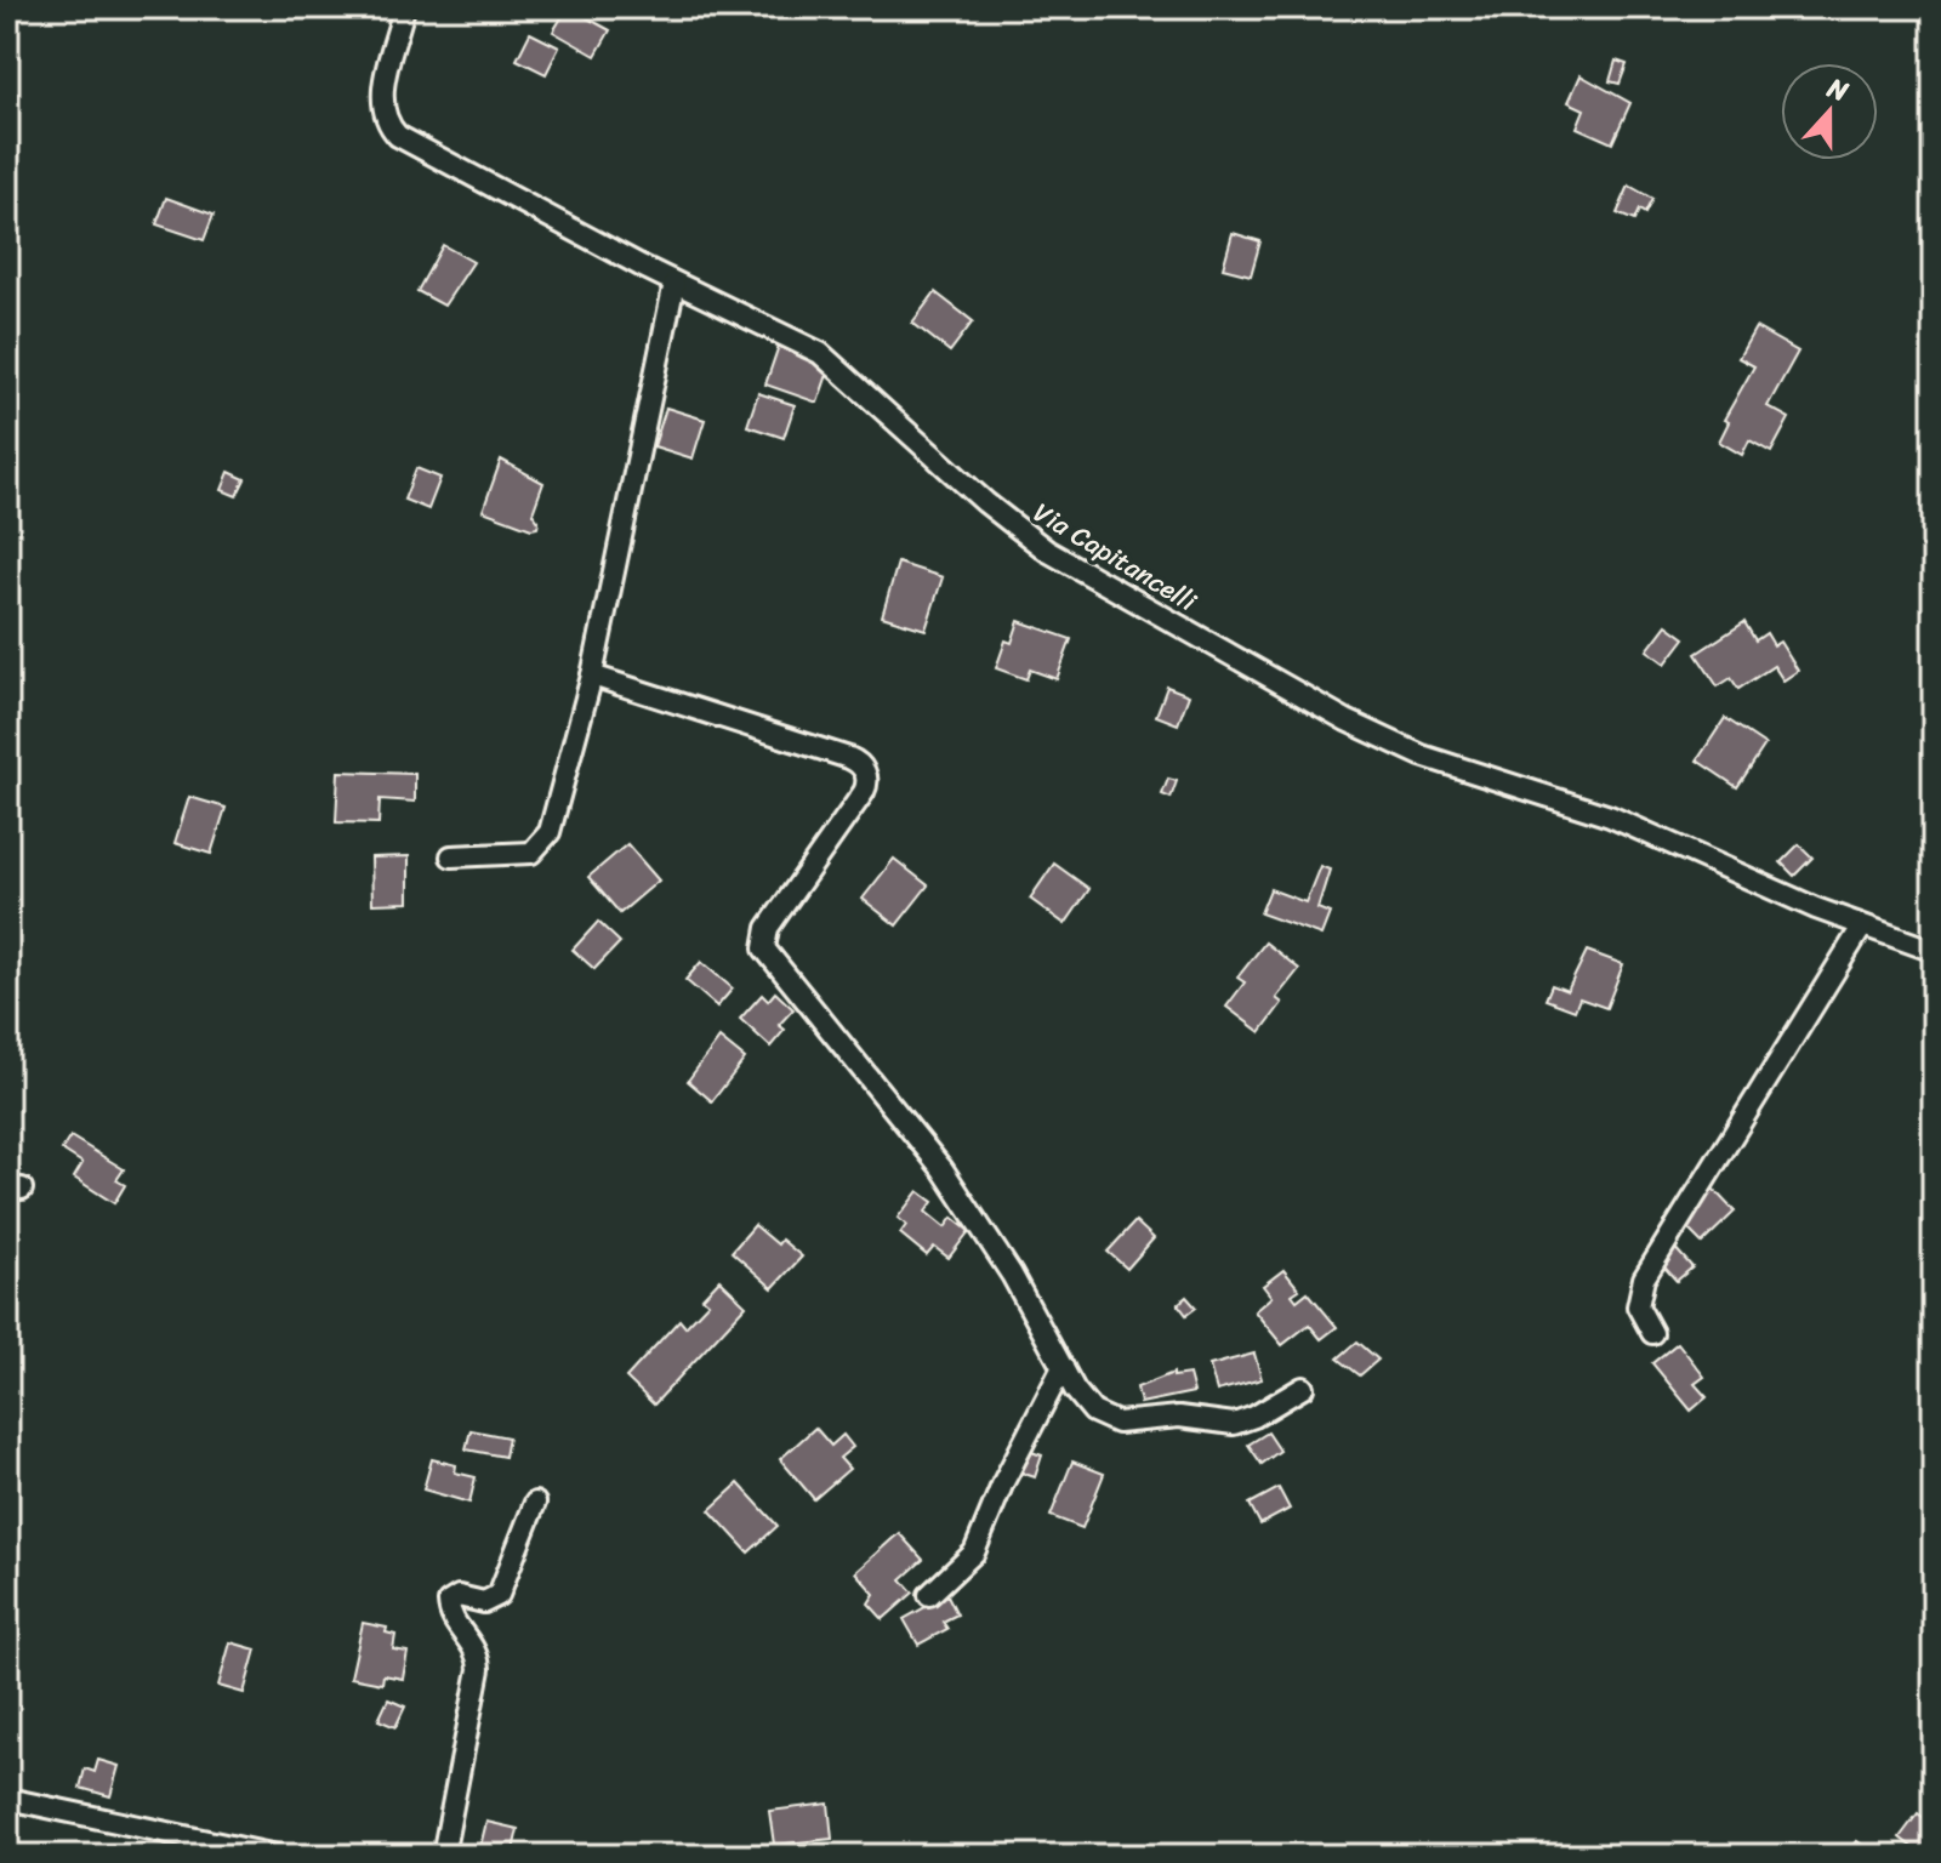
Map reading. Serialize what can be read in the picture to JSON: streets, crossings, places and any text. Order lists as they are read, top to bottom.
{
  "streets": {
    "street": ["Via Capitancelli"]
  },
  "north": "top"
}
